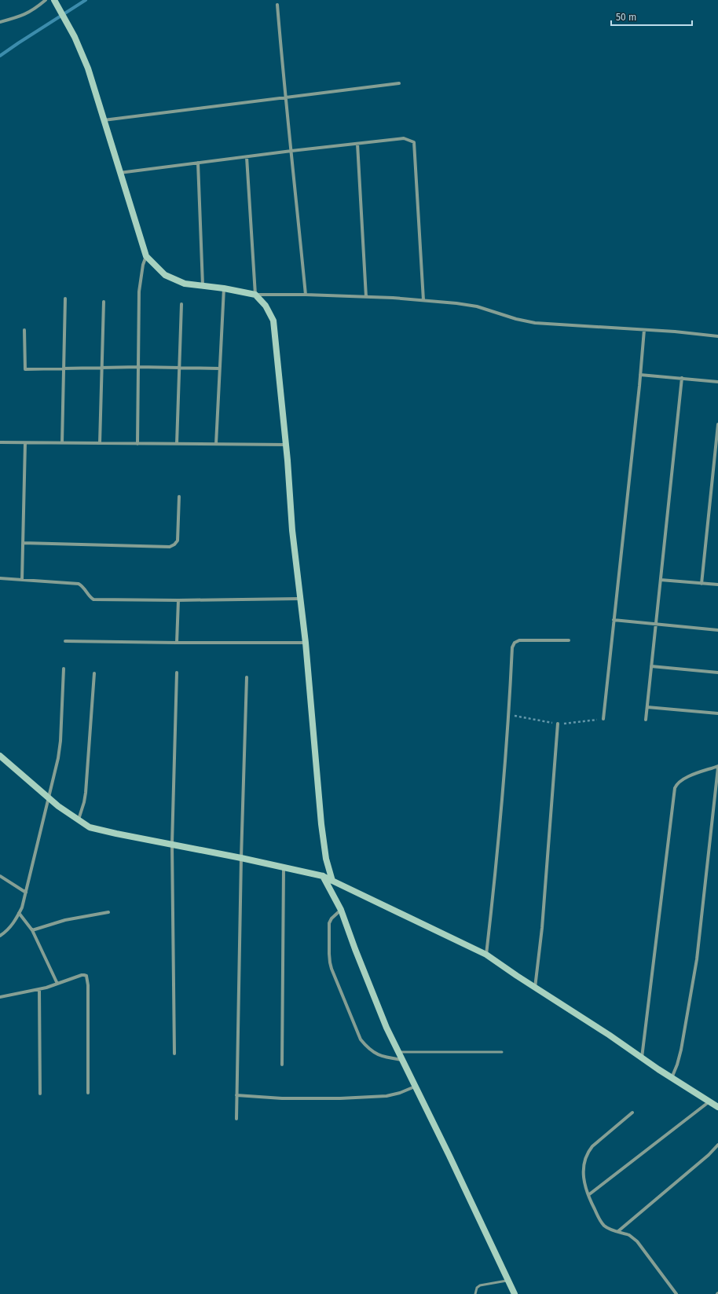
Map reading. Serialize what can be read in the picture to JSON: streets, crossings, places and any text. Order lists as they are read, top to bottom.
{
  "scale_bar": "50 m"
}
